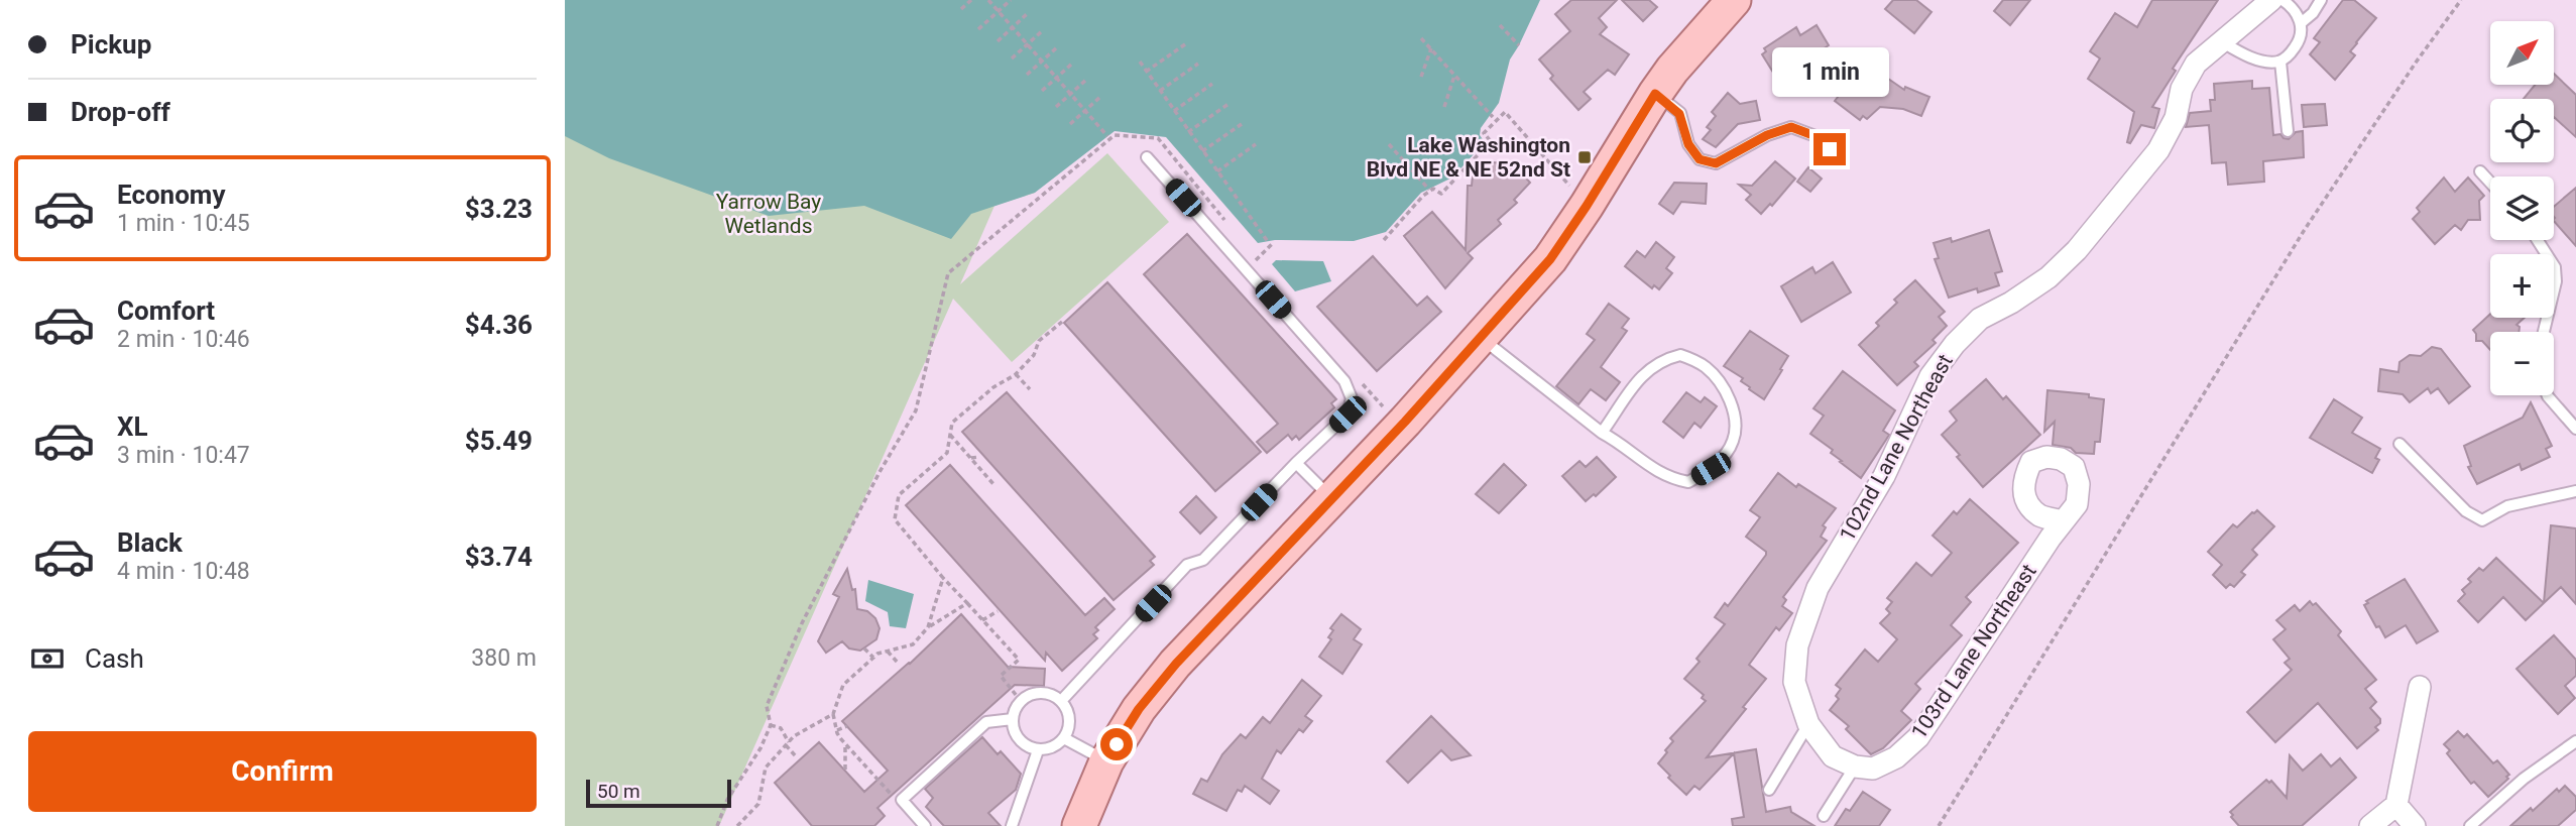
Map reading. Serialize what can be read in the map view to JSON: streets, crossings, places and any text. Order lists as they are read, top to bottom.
{
  "streets": {
    "street": ["102nd Lane Northeast", "103rd Lane Northeast"]
  },
  "parks": ["Yarrow Bay Wetlands"],
  "places": {
    "transit": ["Lake Washington Blvd NE & NE 52nd St"]
  },
  "scale_bar": "50 m",
  "north": "top right",
  "page": {
    "banner": ["Pickup", "Drop-off"],
    "map_buttons": ["+", "−"],
    "bubble": "1 min",
    "list": [
      {
        "name": "Economy",
        "note": "1 min · 10:45",
        "value": "$3.23"
      },
      {
        "name": "Comfort",
        "note": "2 min · 10:46",
        "value": "$4.36"
      },
      {
        "name": "XL",
        "note": "3 min · 10:47",
        "value": "$5.49"
      },
      {
        "name": "Black",
        "note": "4 min · 10:48",
        "value": "$3.74"
      }
    ],
    "pay": ["Cash", "380 m"],
    "buttons": "Confirm",
    "scale": "50 m"
  }
}
